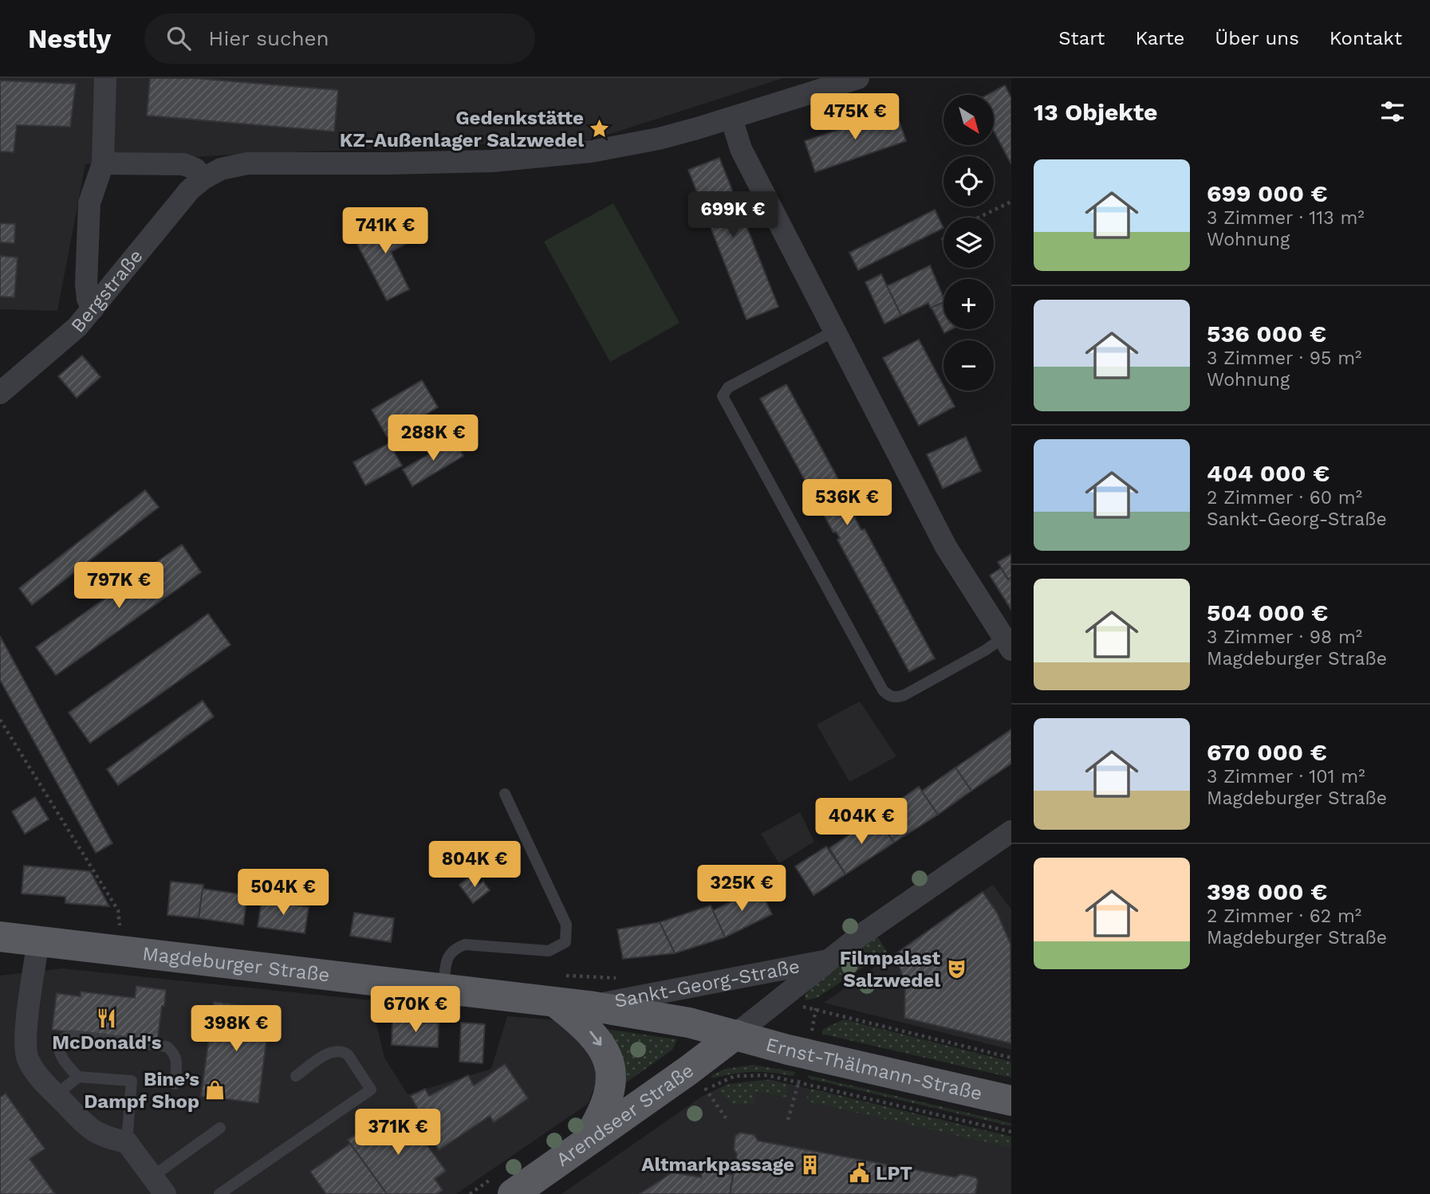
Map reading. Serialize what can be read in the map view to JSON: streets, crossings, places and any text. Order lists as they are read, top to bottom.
{
  "streets": {
    "main road": ["Magdeburger Straße", "Ernst-Thälmann-Straße", "Arendseer Straße"],
    "street": ["Bergstraße", "Sankt-Georg-Straße"]
  },
  "crossings": [
    ["Magdeburger Straße", "Sankt-Georg-Straße"],
    ["Magdeburger Straße", "Ernst-Thälmann-Straße"],
    ["Magdeburger Straße", "Arendseer Straße"],
    ["Sankt-Georg-Straße", "Ernst-Thälmann-Straße"],
    ["Sankt-Georg-Straße", "Arendseer Straße"],
    ["Ernst-Thälmann-Straße", "Arendseer Straße"]
  ],
  "places": {
    "place": ["Gedenkstätte KZ-Außenlager Salzwedel"],
    "theatre": ["Filmpalast Salzwedel"],
    "restaurant": ["McDonald's"],
    "shop": ["Bine’s Dampf Shop"],
    "building": ["Altmarkpassage"],
    "public building": ["LPT"]
  },
  "north": "bottom right",
  "page": {
    "header": "Nestly",
    "search": "Hier suchen",
    "nav": [
      "Start",
      "Karte",
      "Über uns",
      "Kontakt"
    ],
    "heading": "13 Objekte",
    "price": [
      "475K €",
      "699K €",
      "741K €",
      "288K €",
      "536K €",
      "797K €",
      "404K €",
      "804K €",
      "325K €",
      "504K €",
      "670K €",
      "398K €",
      "371K €"
    ],
    "map_buttons": ["+", "−"],
    "list": [
      {
        "name": "699 000 €",
        "note": "3 Zimmer · 113 m² · Wohnung"
      },
      {
        "name": "536 000 €",
        "note": "3 Zimmer · 95 m² · Wohnung"
      },
      {
        "name": "404 000 €",
        "note": "2 Zimmer · 60 m² · Sankt-Georg-Straße"
      },
      {
        "name": "504 000 €",
        "note": "3 Zimmer · 98 m² · Magdeburger Straße"
      },
      {
        "name": "670 000 €",
        "note": "3 Zimmer · 101 m² · Magdeburger Straße"
      },
      {
        "name": "398 000 €",
        "note": "2 Zimmer · 62 m² · Magdeburger Straße"
      }
    ]
  }
}
